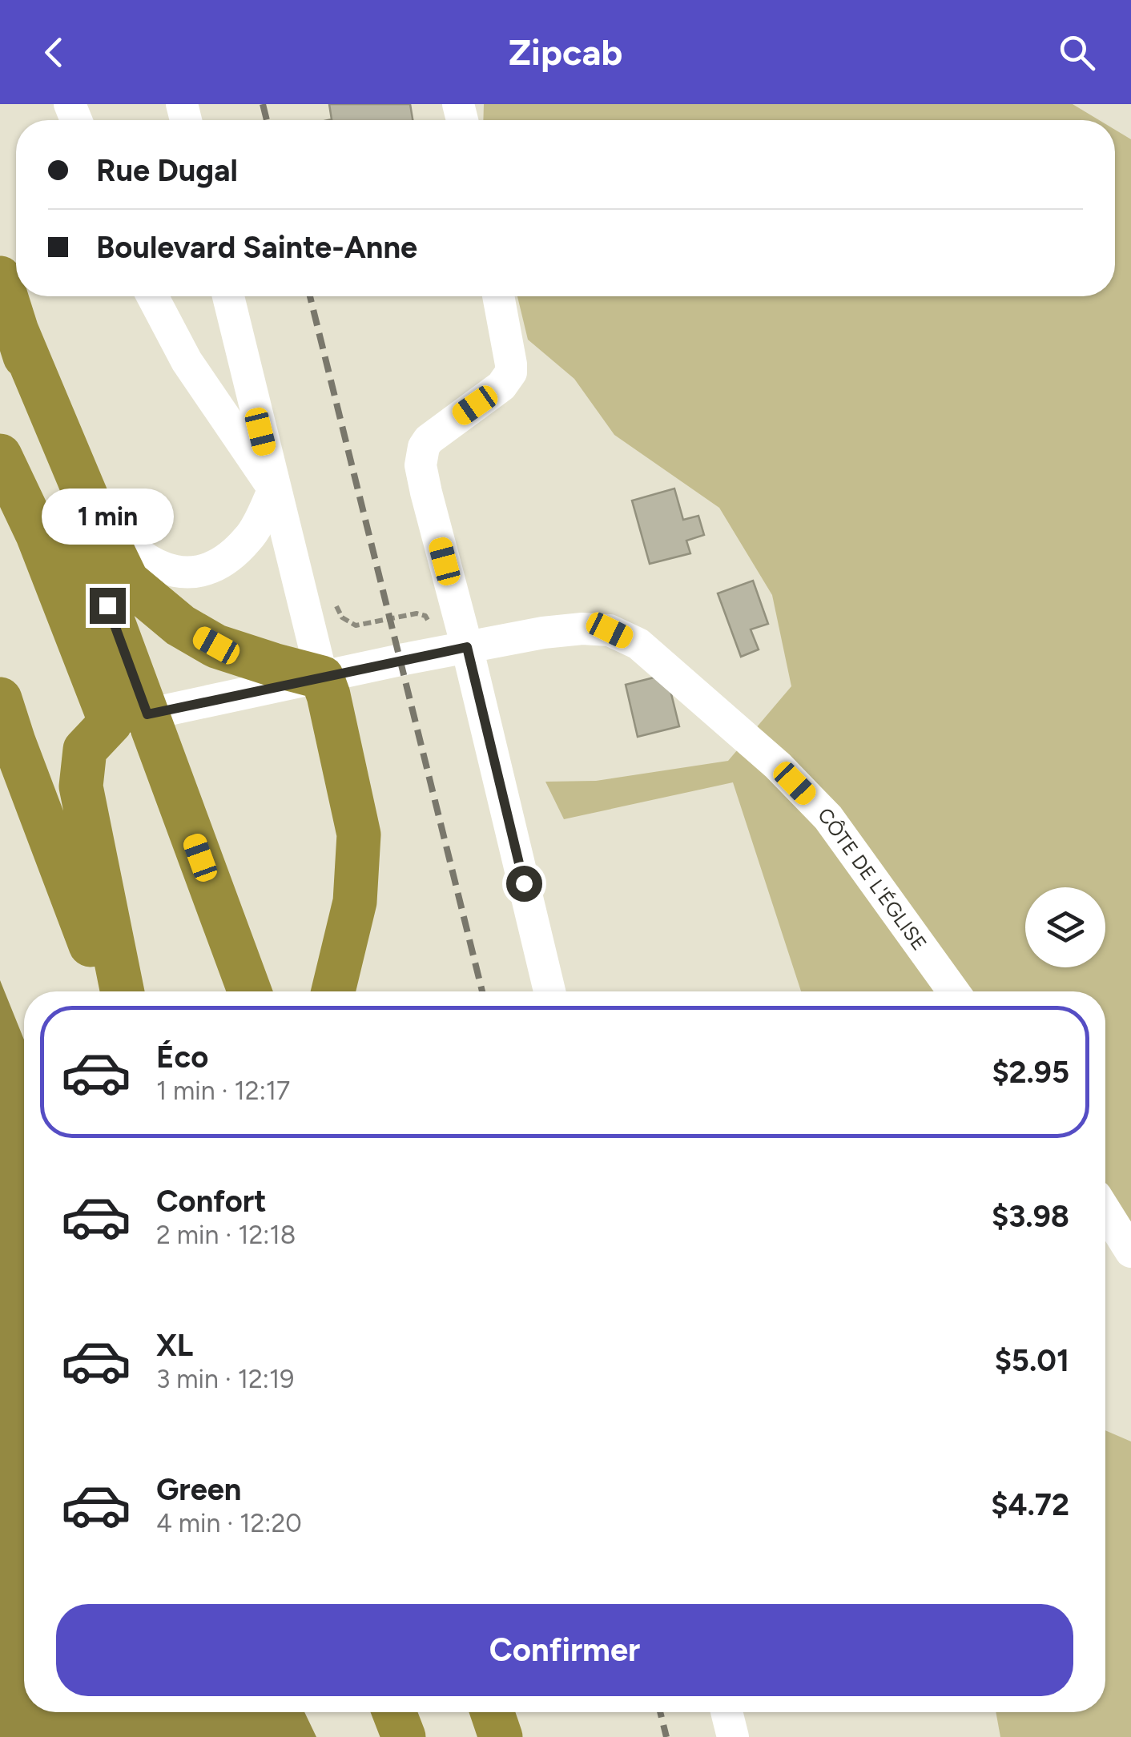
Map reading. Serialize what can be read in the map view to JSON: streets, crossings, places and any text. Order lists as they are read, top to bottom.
{
  "streets": {
    "street": ["CÔTE DE L'ÉGLISE"]
  },
  "page": {
    "header": "Zipcab",
    "banner": ["Rue Dugal", "Boulevard Sainte-Anne"],
    "bubble": "1 min",
    "list": [
      {
        "name": "Éco",
        "note": "1 min · 12:17",
        "value": "$2.95"
      },
      {
        "name": "Confort",
        "note": "2 min · 12:18",
        "value": "$3.98"
      },
      {
        "name": "XL",
        "note": "3 min · 12:19",
        "value": "$5.01"
      },
      {
        "name": "Green",
        "note": "4 min · 12:20",
        "value": "$4.72"
      }
    ],
    "buttons": "Confirmer"
  }
}
